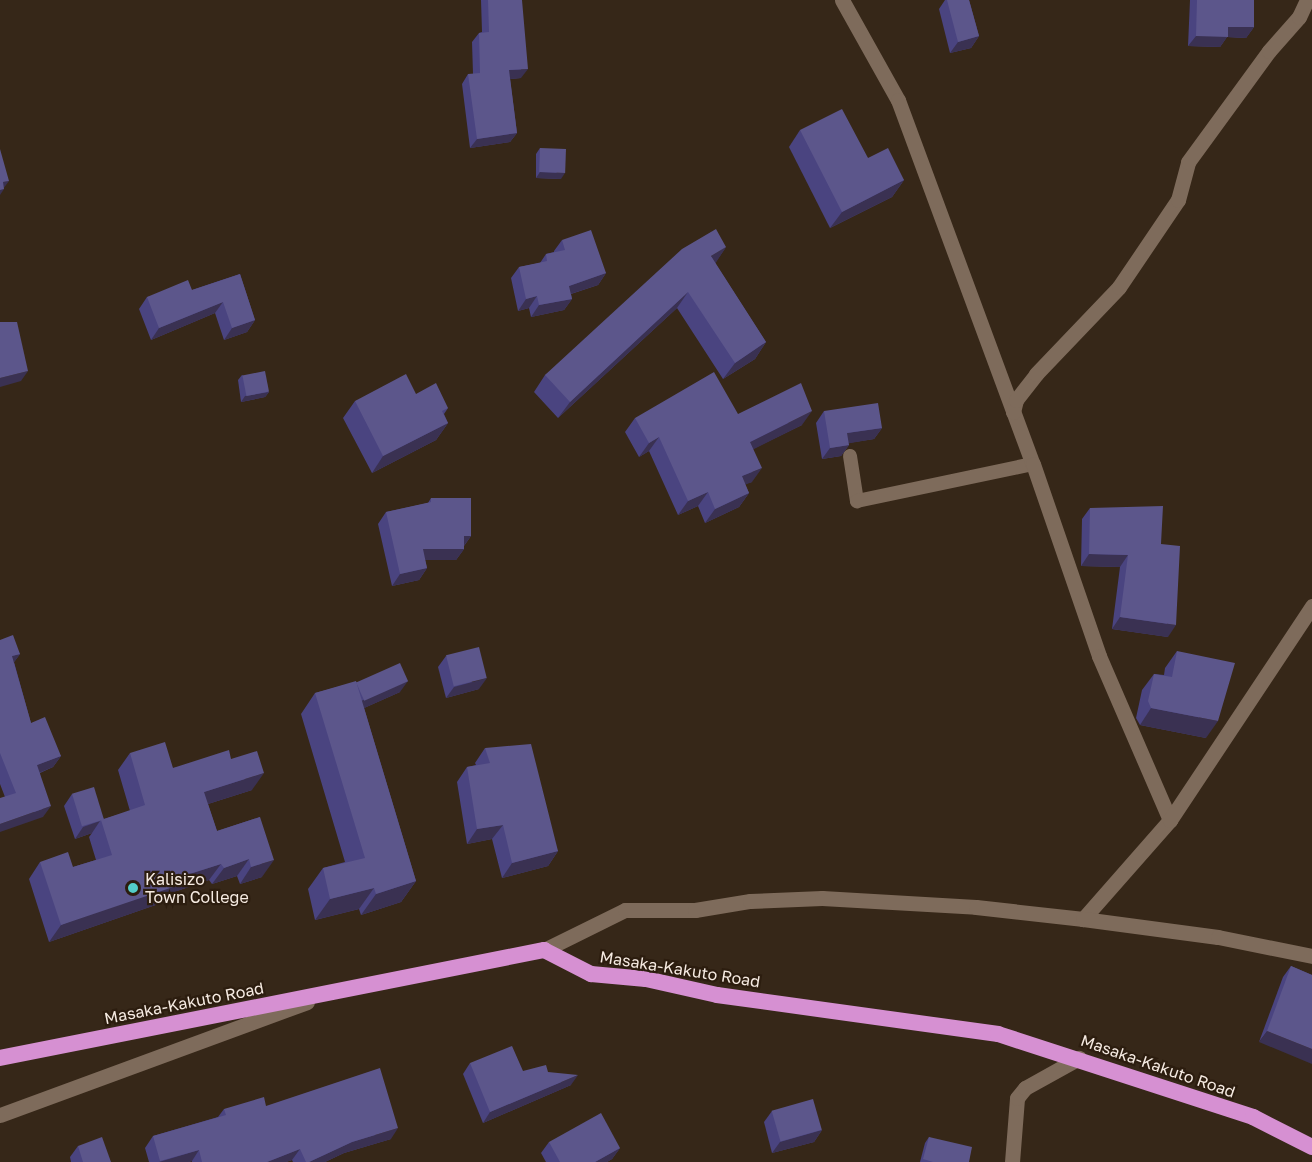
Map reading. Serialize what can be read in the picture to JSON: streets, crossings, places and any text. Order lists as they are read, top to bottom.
{
  "streets": {
    "highway": ["Masaka-Kakuto Road"]
  },
  "places": ["Kalisizo Town College"]
}
